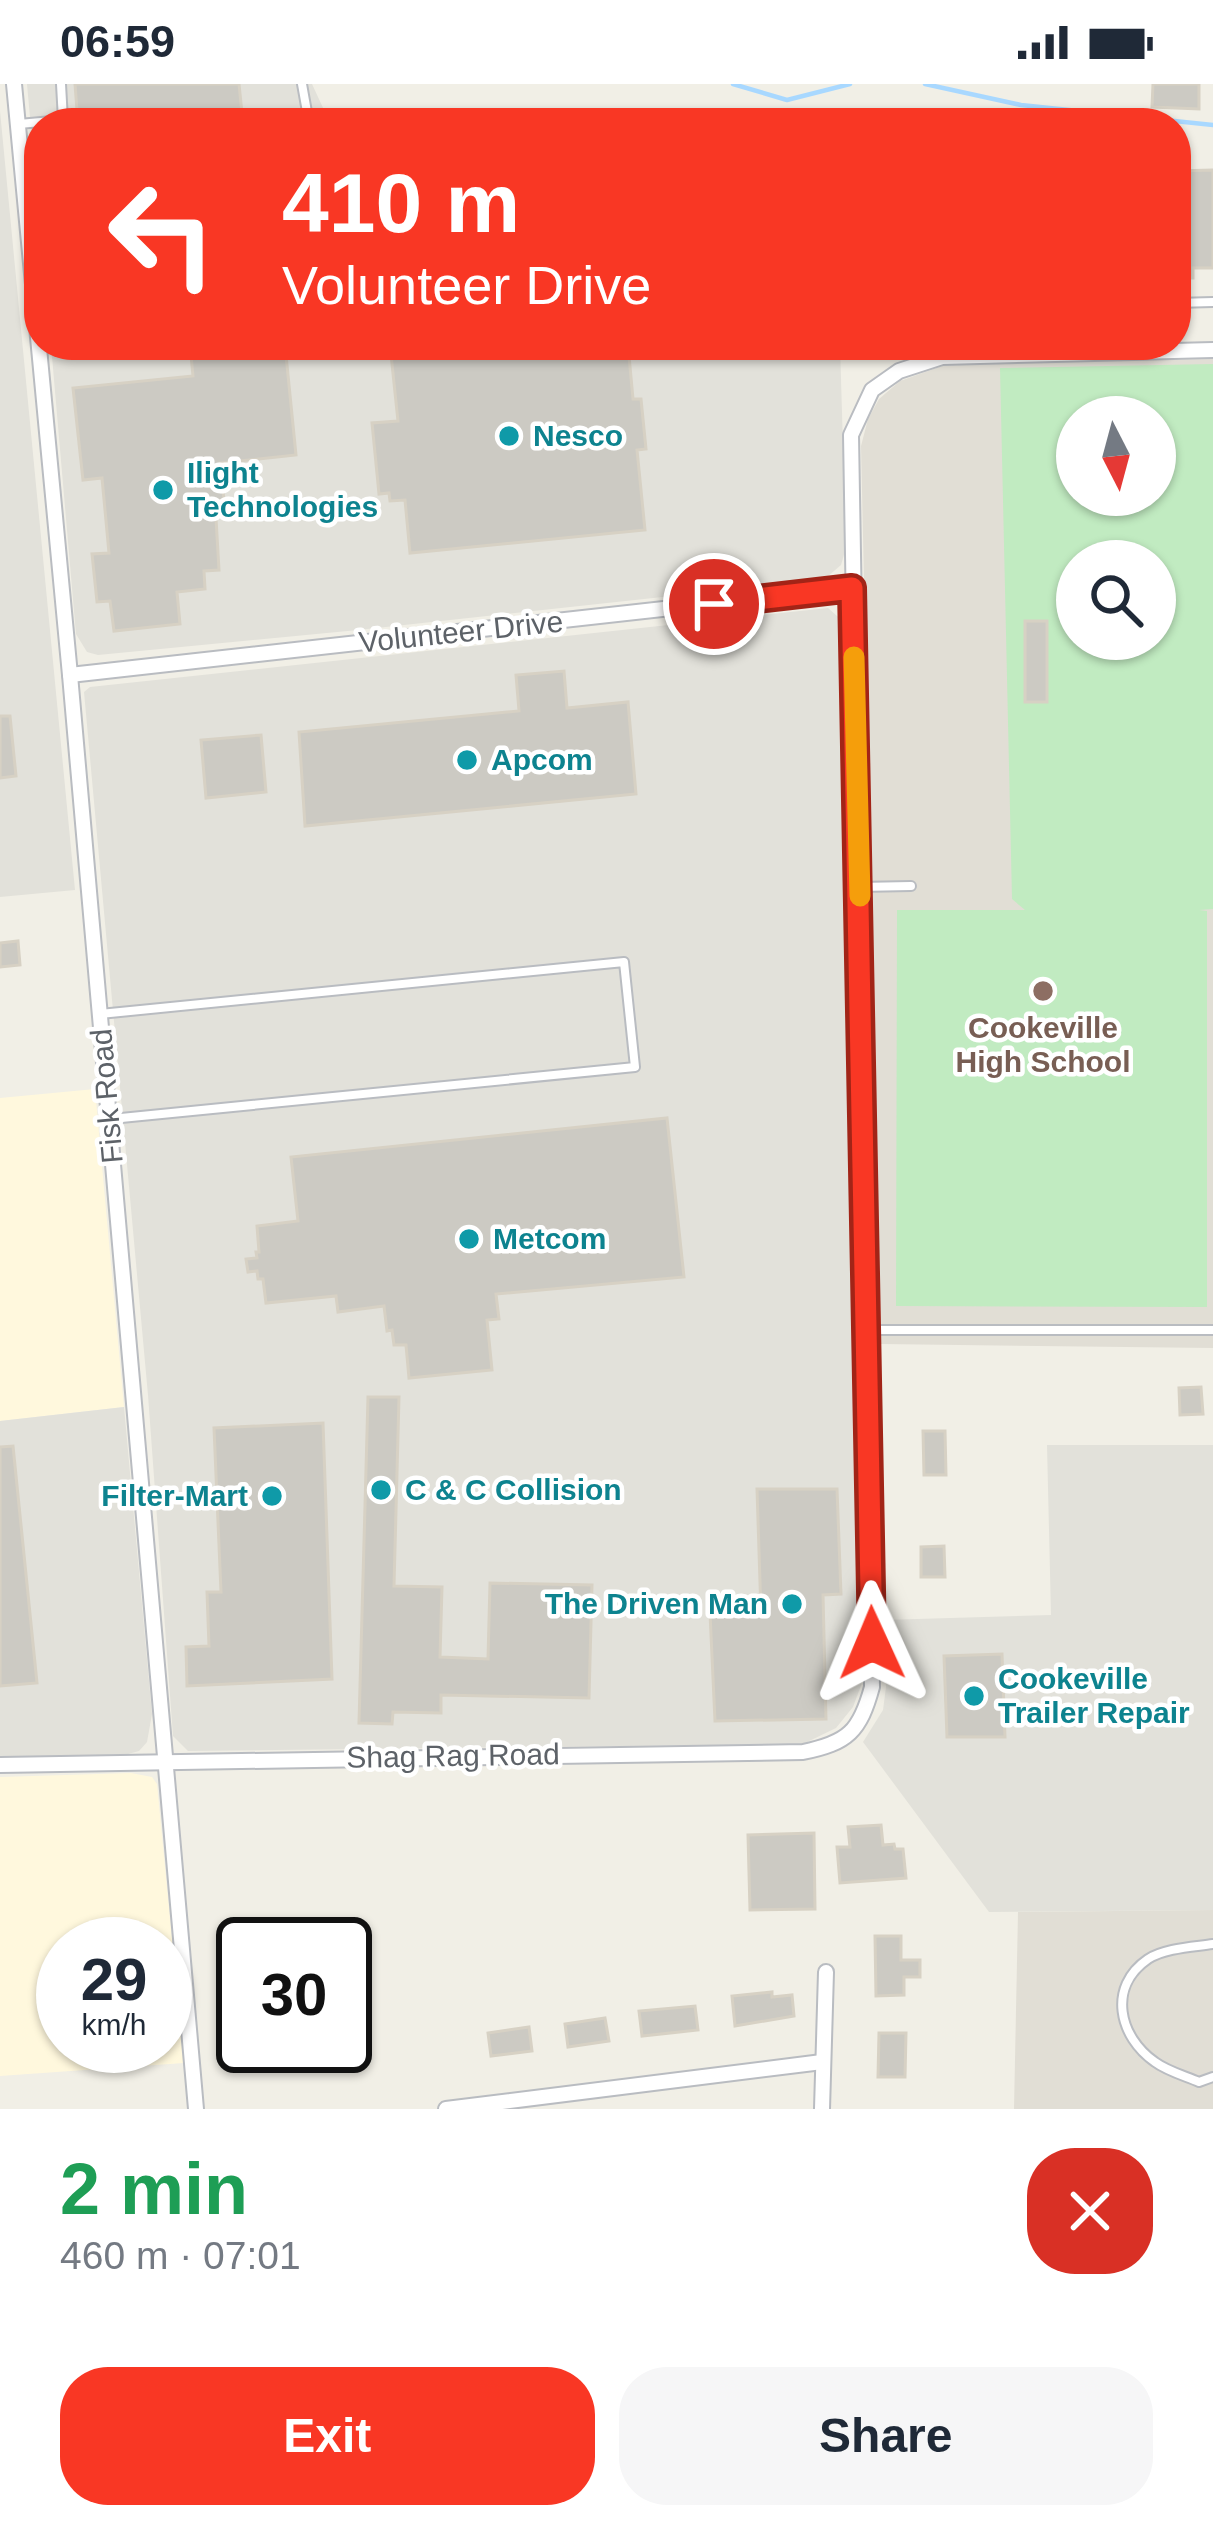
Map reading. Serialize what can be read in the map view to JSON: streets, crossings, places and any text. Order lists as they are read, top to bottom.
{
  "streets": {
    "street": ["Volunteer Drive", "Fisk Road", "Shag Rag Road"]
  },
  "crossings": [
    ["Volunteer Drive", "Fisk Road"],
    ["Fisk Road", "Shag Rag Road"]
  ],
  "places": [
    "Nesco",
    "Ilight Technologies",
    "Apcom",
    "Cookeville High School",
    "Metcom",
    "C & C Collision",
    "Filter-Mart",
    "The Driven Man",
    "Cookeville Trailer Repair"
  ],
  "north": "bottom",
  "page": {
    "status": "06:59",
    "turn": ["410 m", "Volunteer Drive"],
    "speed": "29 km/h",
    "limit": "30",
    "heading": ["2 min", "460 m · 07:01"],
    "buttons": ["Exit", "Share"]
  }
}
